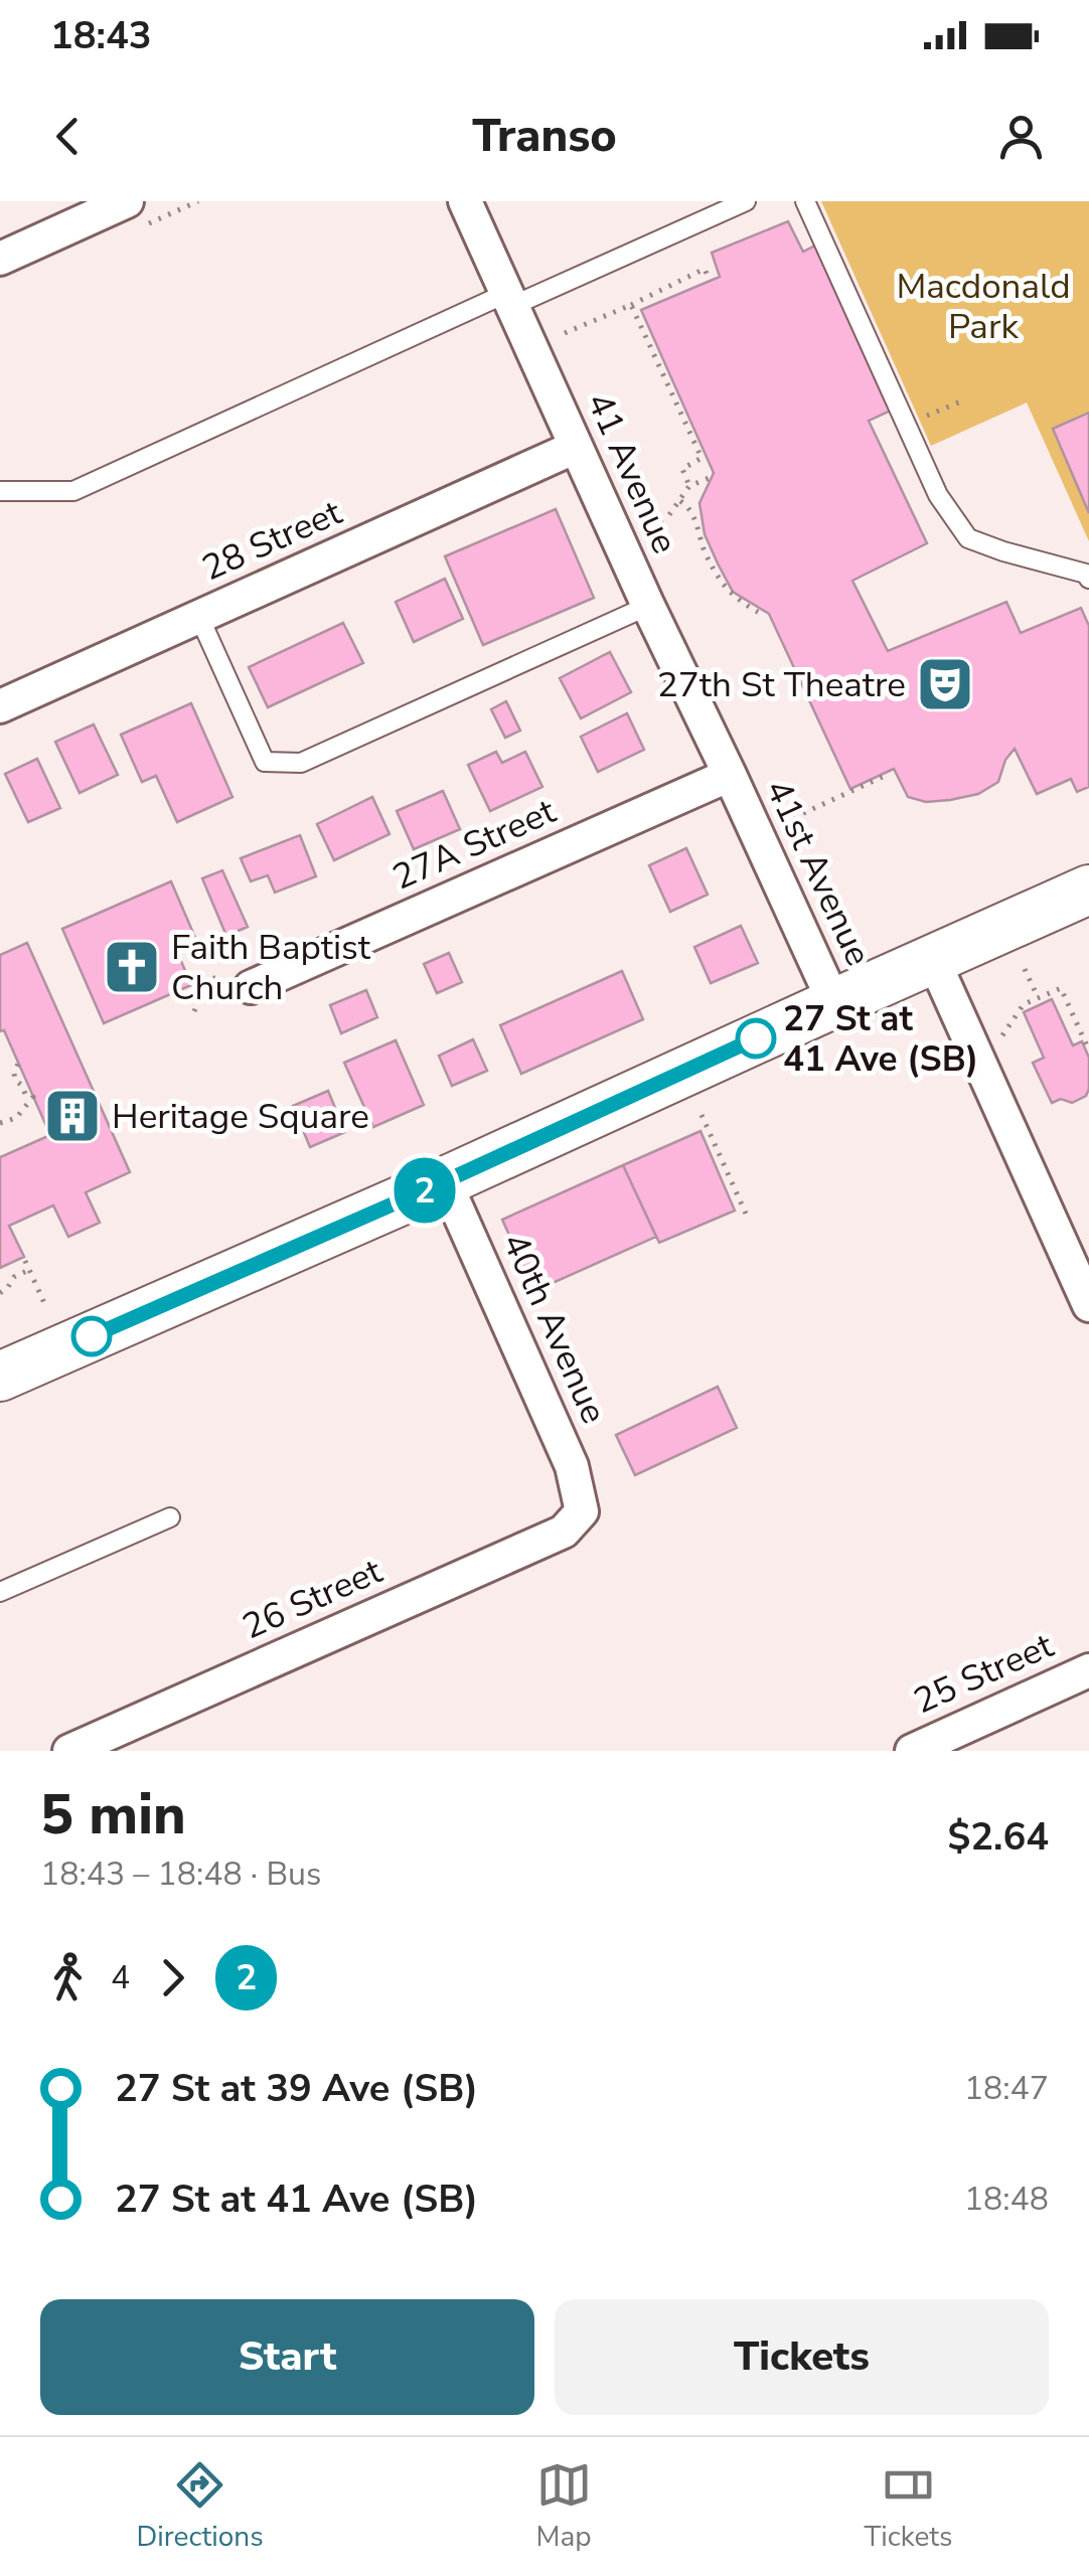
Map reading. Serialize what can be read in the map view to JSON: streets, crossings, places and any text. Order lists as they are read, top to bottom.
{
  "streets": {
    "street": [
      "41 Avenue",
      "28 Street",
      "27A Street",
      "41st Avenue",
      "40th Avenue",
      "26 Street",
      "25 Street"
    ]
  },
  "crossings": [
    ["41 Avenue", "28 Street"],
    ["41 Avenue", "27A Street"],
    ["41 Avenue", "41st Avenue"],
    ["27A Street", "41st Avenue"],
    ["40th Avenue", "26 Street"]
  ],
  "parks": ["Macdonald Park"],
  "places": {
    "theatre": ["27th St Theatre"],
    "church": ["Faith Baptist Church"],
    "other": ["27 St at 41 Ave (SB)"],
    "building": ["Heritage Square"]
  },
  "lines": ["bus line 2"],
  "page": {
    "status": "18:43",
    "header": "Transo",
    "on_map": "2",
    "heading": ["5 min", "18:43 – 18:48 · Bus", "$2.64"],
    "legs": ["4", "2"],
    "list": [
      {
        "name": "27 St at 39 Ave (SB)",
        "value": "18:47"
      },
      {
        "name": "27 St at 41 Ave (SB)",
        "value": "18:48"
      }
    ],
    "buttons": ["Start", "Tickets"],
    "tabs": ["Directions", "Map", "Tickets"]
  }
}
